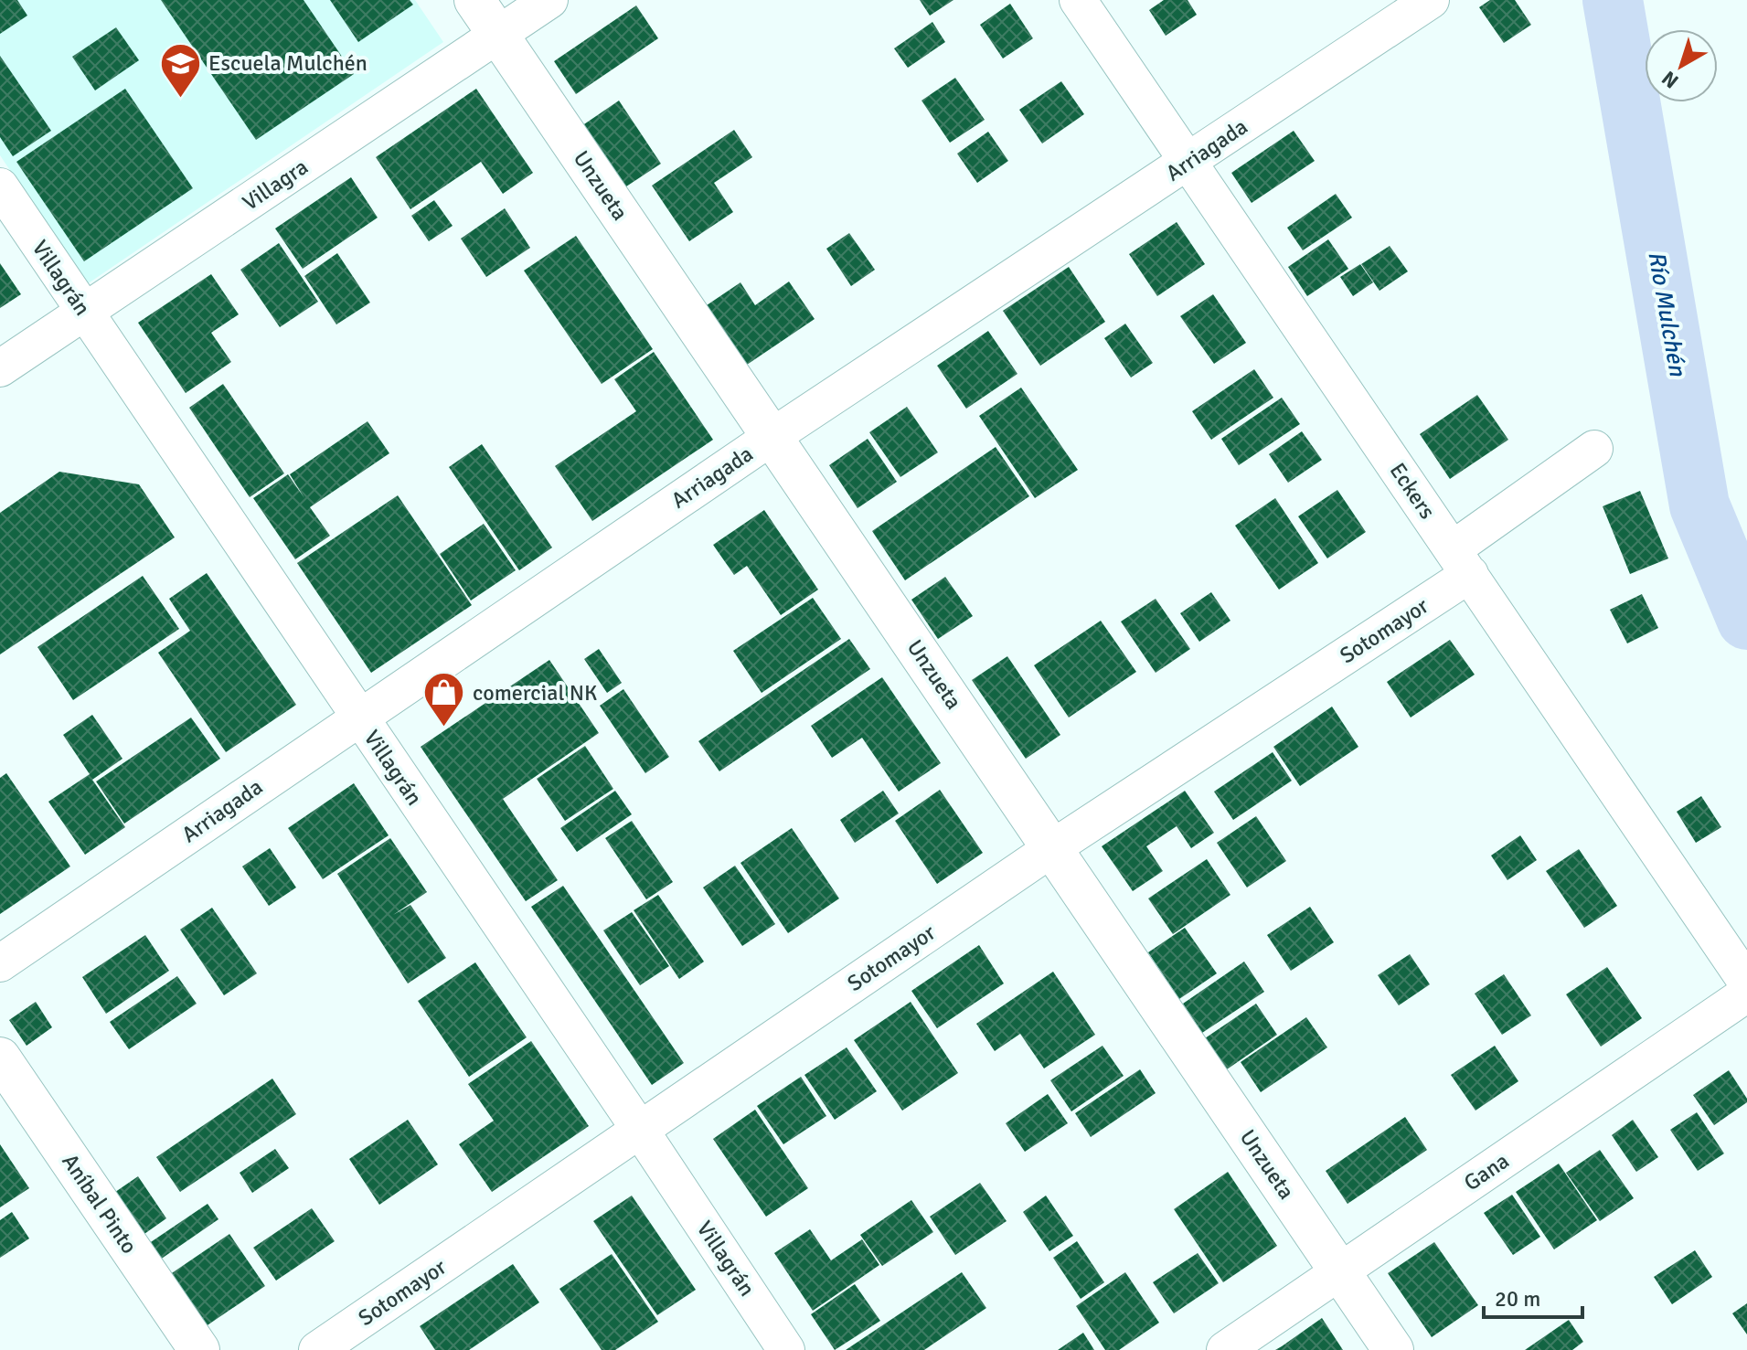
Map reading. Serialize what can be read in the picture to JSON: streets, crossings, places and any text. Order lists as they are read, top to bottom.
{
  "streets": {
    "main road": ["Unzueta", "Aníbal Pinto"],
    "street": [
      "Arriagada",
      "Villagra",
      "Villagrán",
      "Eckers",
      "Sotomayor",
      "Gana"
    ]
  },
  "crossings": [
    ["Arriagada", "Unzueta"],
    ["Arriagada", "Villagrán"],
    ["Arriagada", "Eckers"],
    ["Villagra", "Unzueta"],
    ["Villagra", "Villagrán"],
    ["Unzueta", "Sotomayor"],
    ["Unzueta", "Gana"],
    ["Villagrán", "Sotomayor"],
    ["Eckers", "Sotomayor"]
  ],
  "water": ["Río Mulchén"],
  "places": {
    "school or university": ["Escuela Mulchén"],
    "shop": ["comercial NK"]
  },
  "scale_bar": "20 m",
  "north": "bottom left"
}
